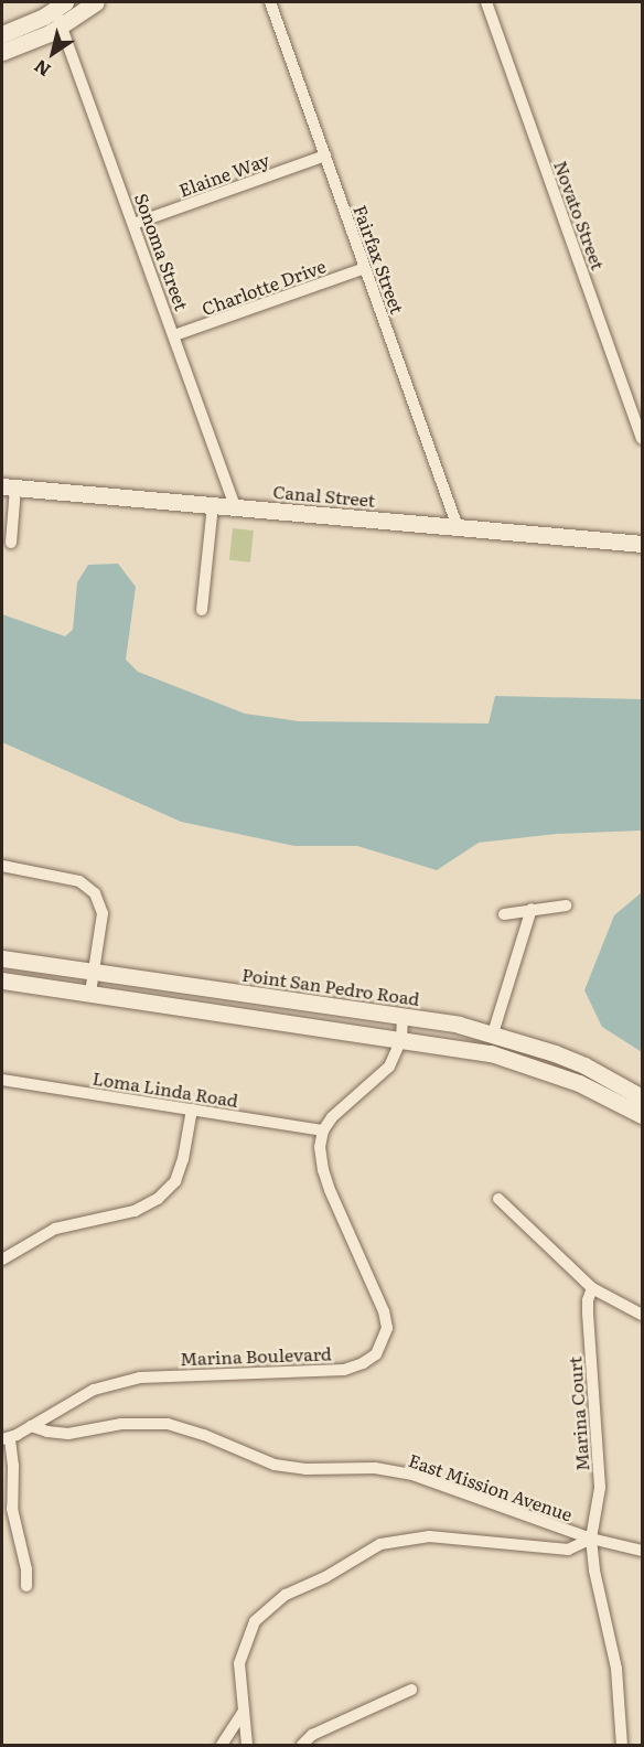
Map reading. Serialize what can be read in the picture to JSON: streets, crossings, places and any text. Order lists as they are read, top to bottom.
{
  "streets": {
    "main road": ["Canal Street", "Point San Pedro Road"],
    "street": [
      "Elaine Way",
      "Novato Street",
      "Sonoma Street",
      "Fairfax Street",
      "Charlotte Drive",
      "Loma Linda Road",
      "Marina Boulevard",
      "Marina Court",
      "East Mission Avenue"
    ]
  },
  "crossings": [
    ["Elaine Way", "Sonoma Street"],
    ["Elaine Way", "Fairfax Street"],
    ["Sonoma Street", "Charlotte Drive"],
    ["Sonoma Street", "Canal Street"],
    ["Fairfax Street", "Charlotte Drive"],
    ["Fairfax Street", "Canal Street"],
    ["Loma Linda Road", "Marina Boulevard"],
    ["Marina Boulevard", "East Mission Avenue"],
    ["Marina Court", "East Mission Avenue"]
  ],
  "north": "bottom left"
}
